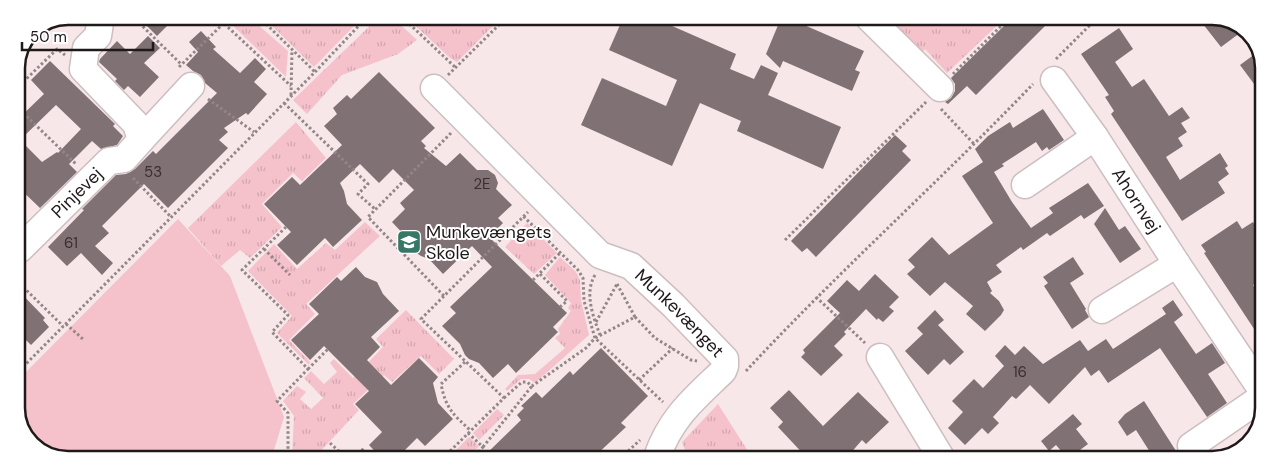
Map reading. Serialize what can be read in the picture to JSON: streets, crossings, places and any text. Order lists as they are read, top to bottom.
{
  "streets": {
    "street": ["Pinjevej", "Ahornvej", "Munkevænget"]
  },
  "places": {
    "school or university": ["Munkevængets Skole"]
  },
  "house_numbers": [
    "53",
    "2E",
    "61",
    "16"
  ],
  "scale_bar": "50 m"
}
